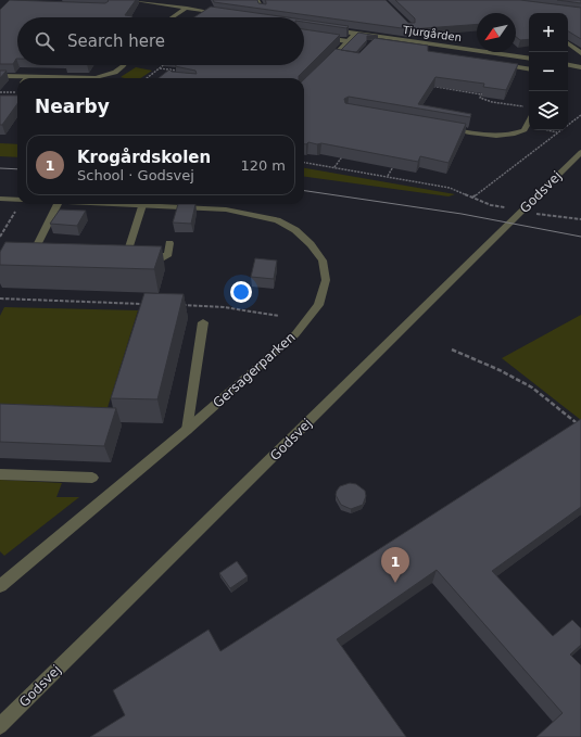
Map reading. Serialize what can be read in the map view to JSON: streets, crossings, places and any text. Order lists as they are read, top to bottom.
{
  "streets": {
    "street": ["Tjurgården", "Godsvej", "Gersagerparken"]
  },
  "north": "bottom left",
  "page": {
    "map_buttons": ["+", "−"],
    "search": "Search here",
    "heading": "Nearby",
    "list": [
      {
        "mark": "1",
        "name": "Krogårdskolen",
        "note": "School · Godsvej",
        "value": "120 m"
      }
    ],
    "pins": "1"
  }
}
